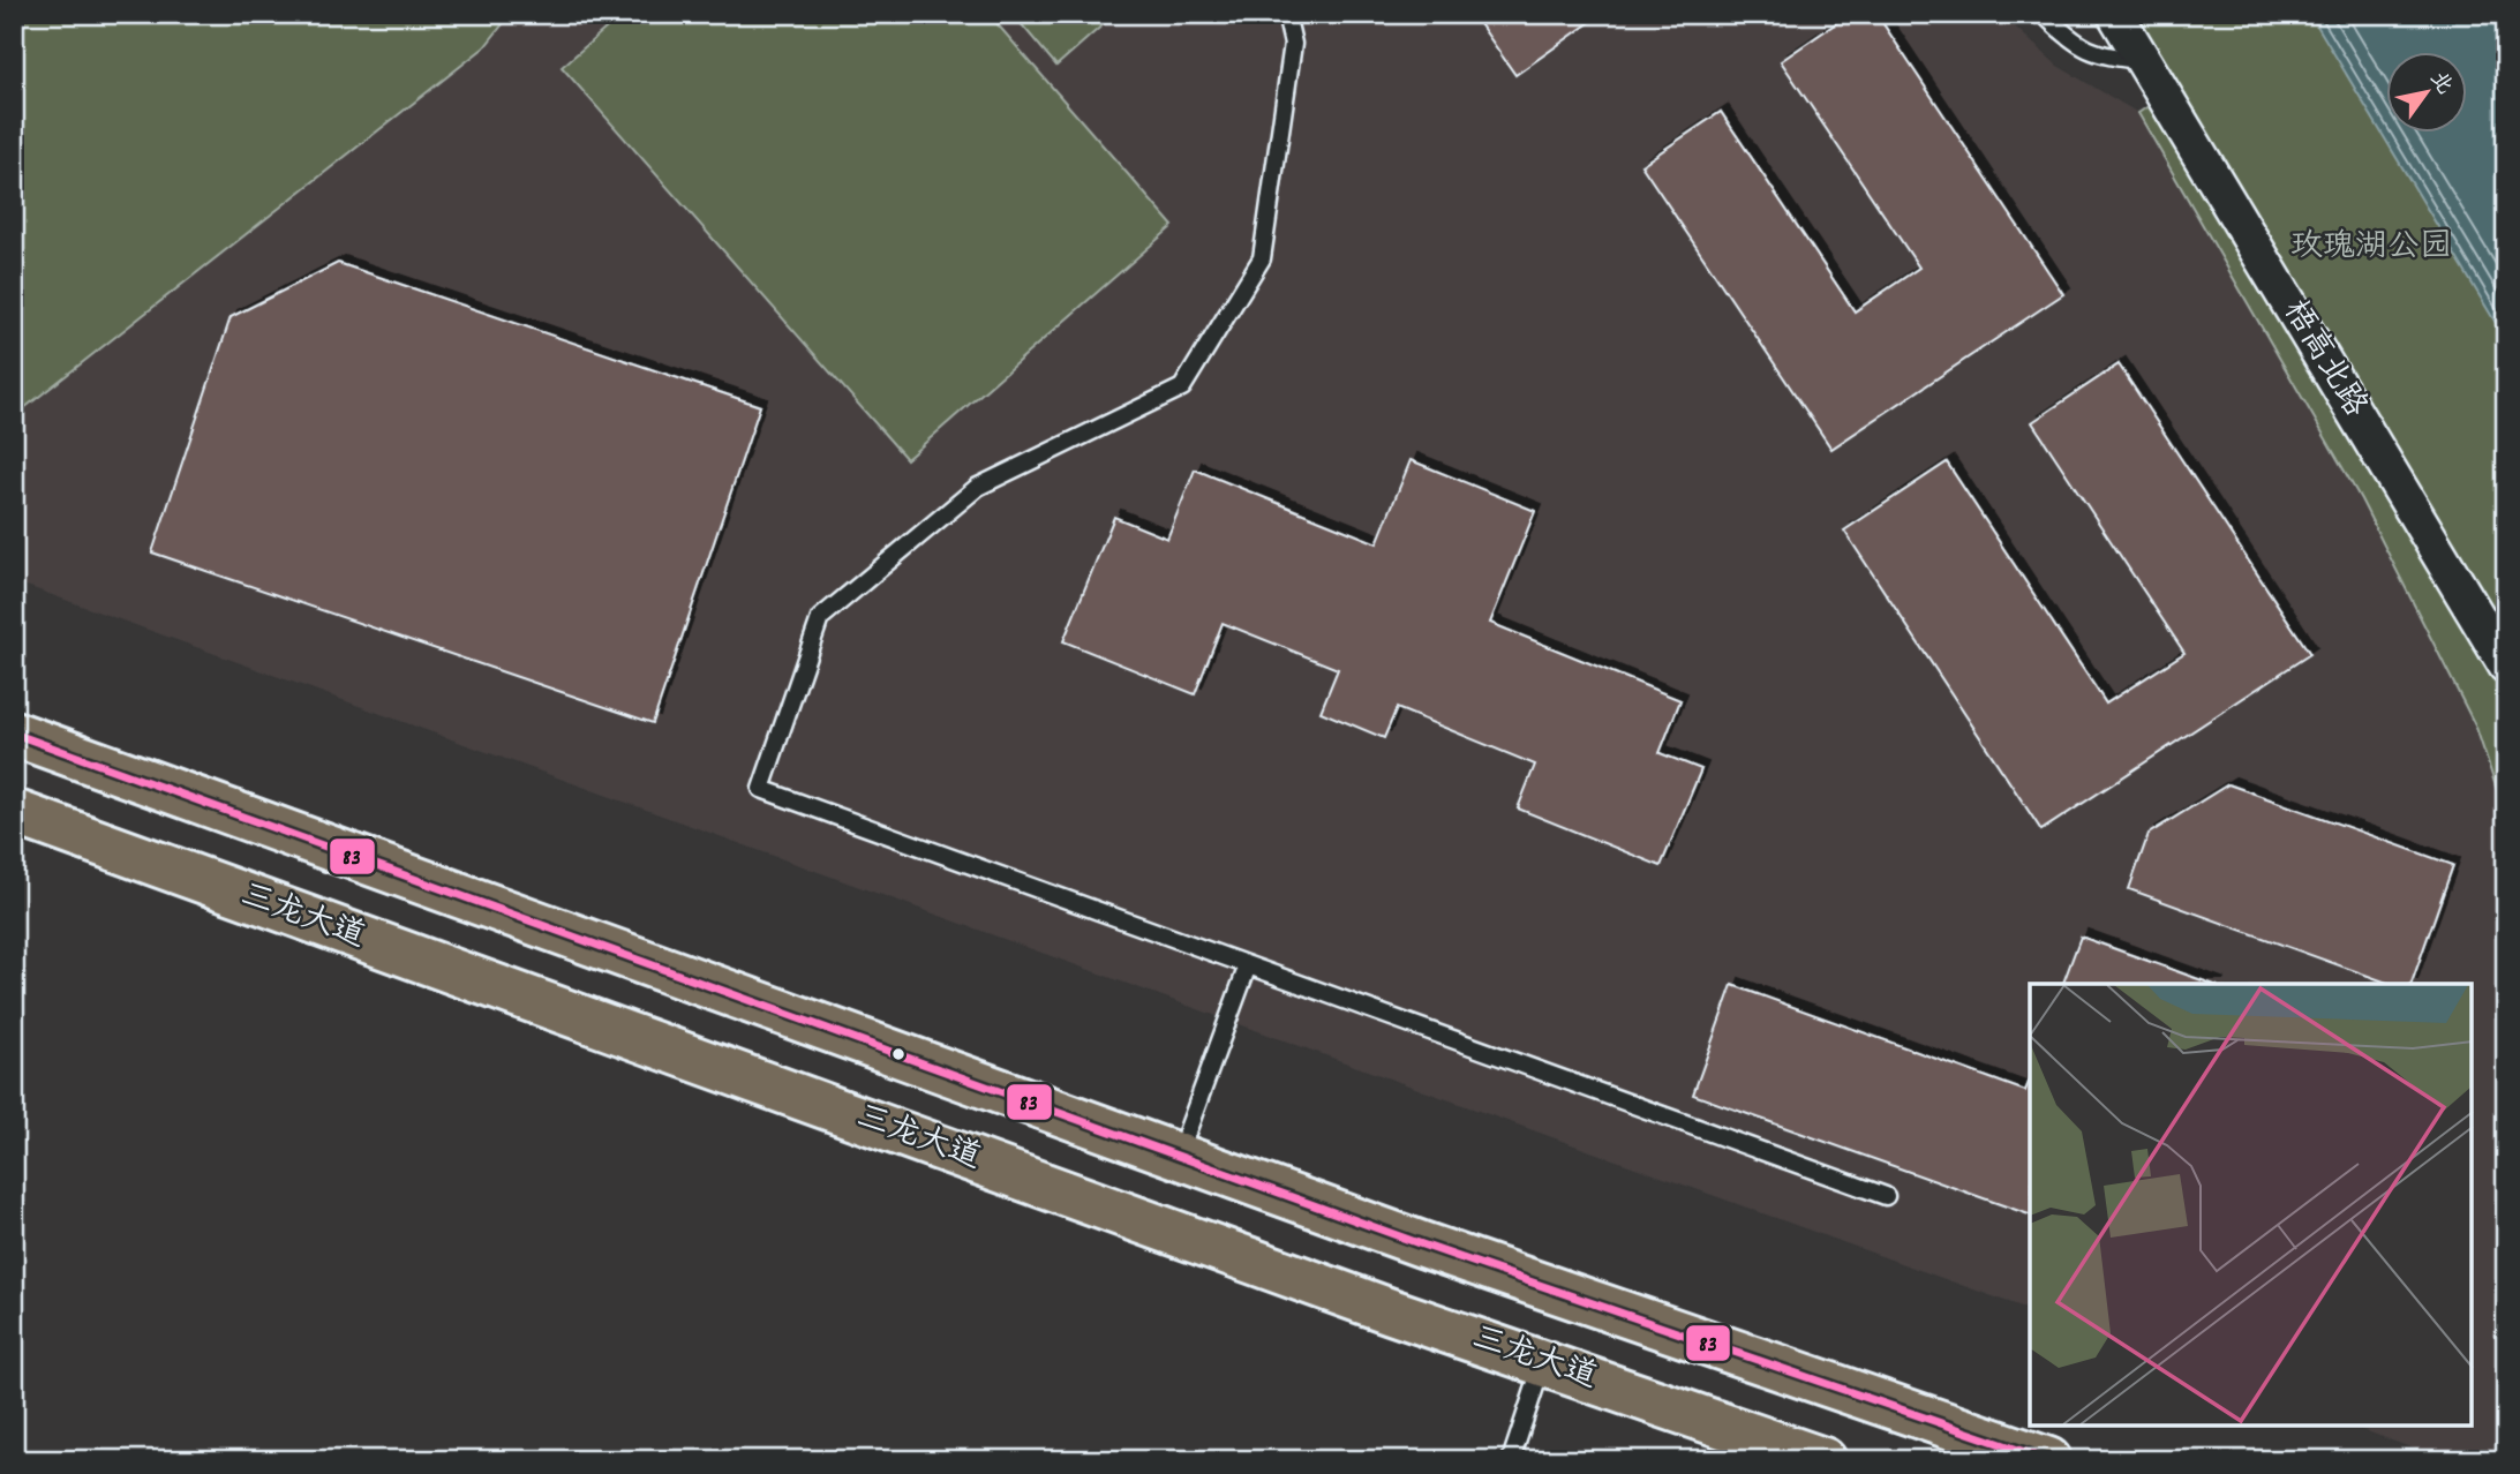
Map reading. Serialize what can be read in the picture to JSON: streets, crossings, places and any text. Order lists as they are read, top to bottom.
{
  "streets": {
    "main road": ["三龙大道"],
    "street": ["梧高北路"]
  },
  "parks": ["玫瑰湖公园"],
  "lines": ["transit line 83"],
  "north": "top right"
}
